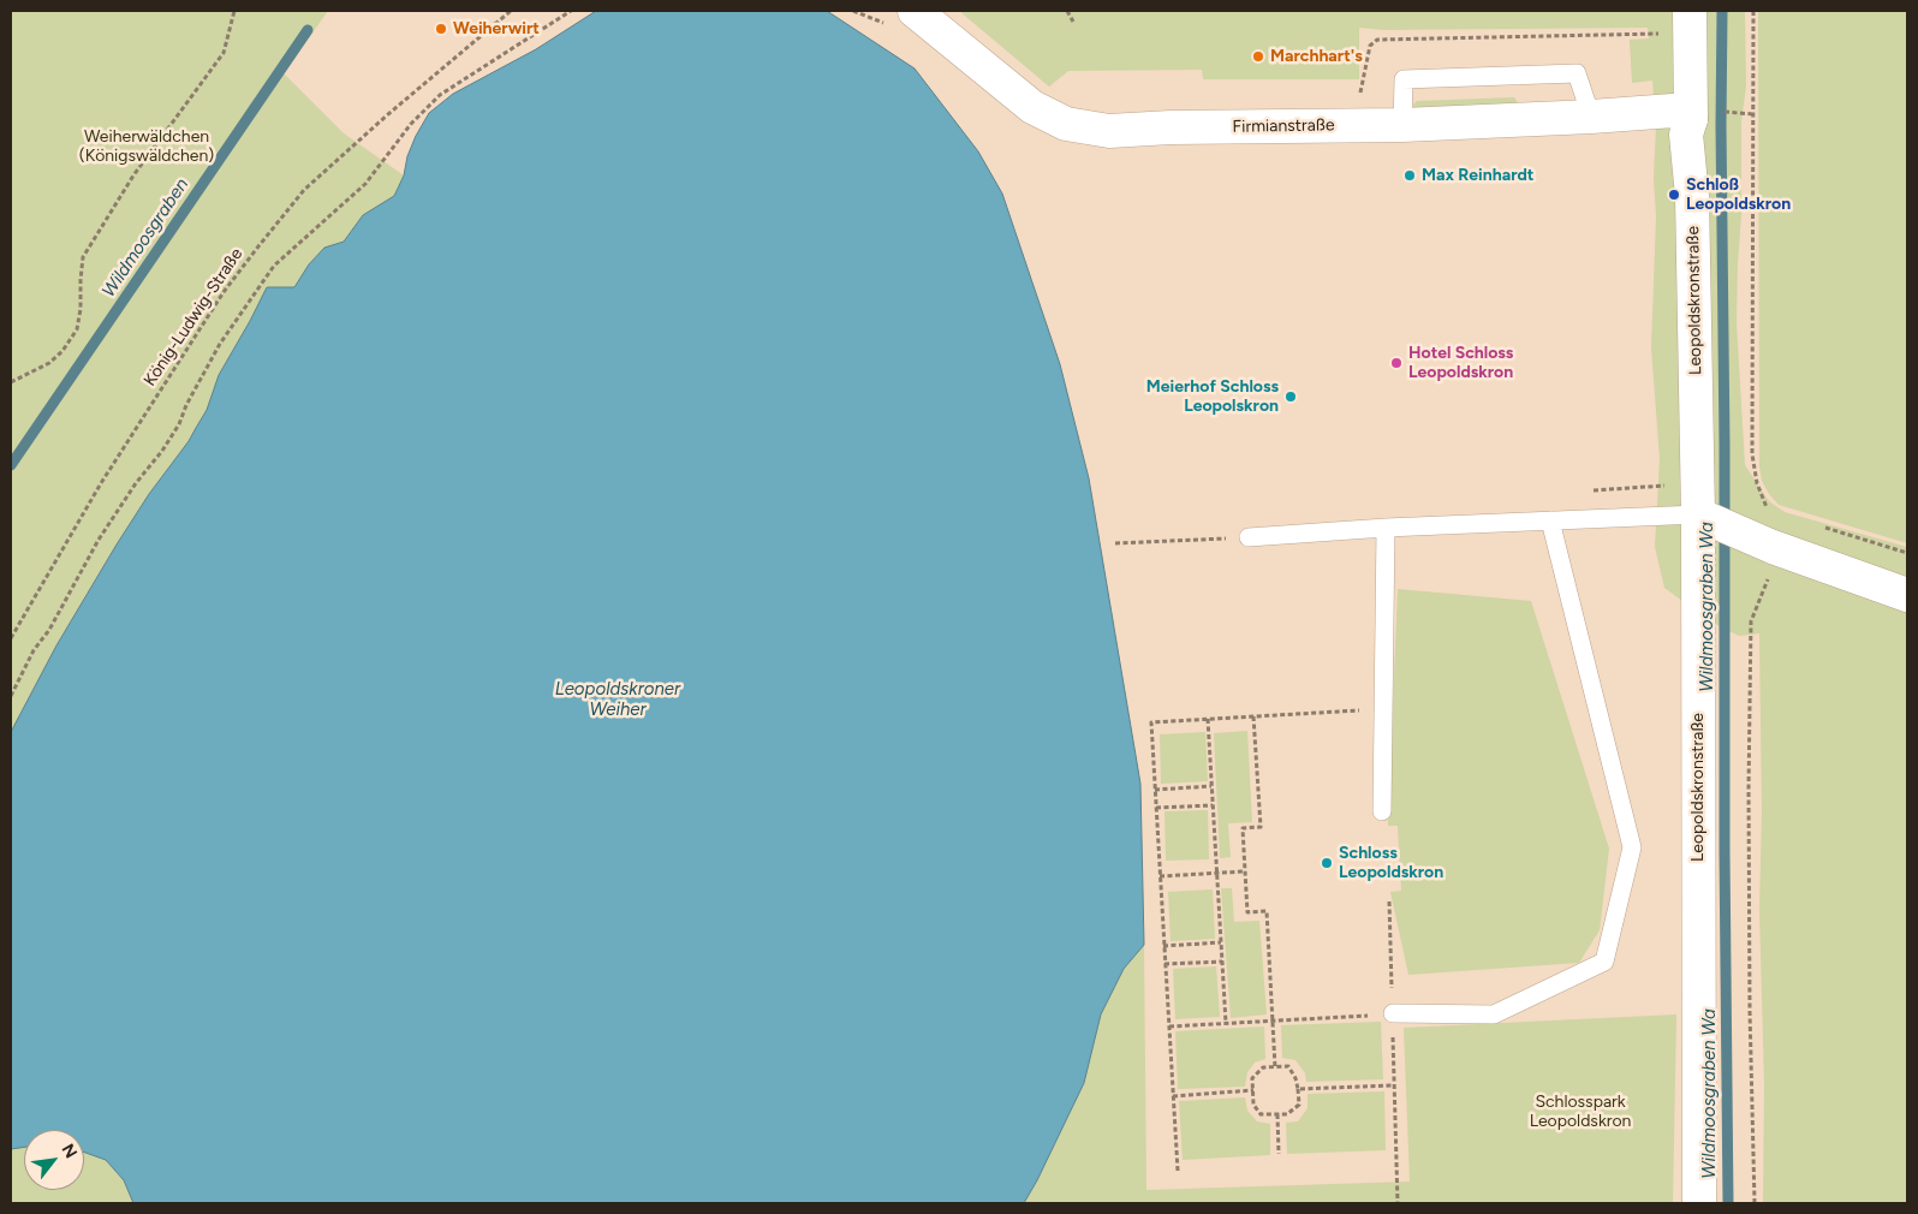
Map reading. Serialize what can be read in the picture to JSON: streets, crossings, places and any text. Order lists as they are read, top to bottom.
{
  "streets": {
    "street": ["Firmianstraße", "Leopoldskronstraße"],
    "path": ["König-Ludwig-Straße"]
  },
  "crossings": [
    ["Firmianstraße", "Leopoldskronstraße"]
  ],
  "water": ["Wildmoosgraben", "Wildmoosgraben Wa", "Leopoldskroner Weiher"],
  "parks": ["Weiherwäldchen (Königswäldchen)", "Schlosspark Leopoldskron"],
  "places": [
    "Weiherwirt",
    "Marchhart's",
    "Max Reinhardt",
    "Schloß Leopoldskron",
    "Hotel Schloss Leopoldskron",
    "Meierhof Schloss Leopolskron",
    "Schloss Leopoldskron"
  ],
  "north": "top right"
}
